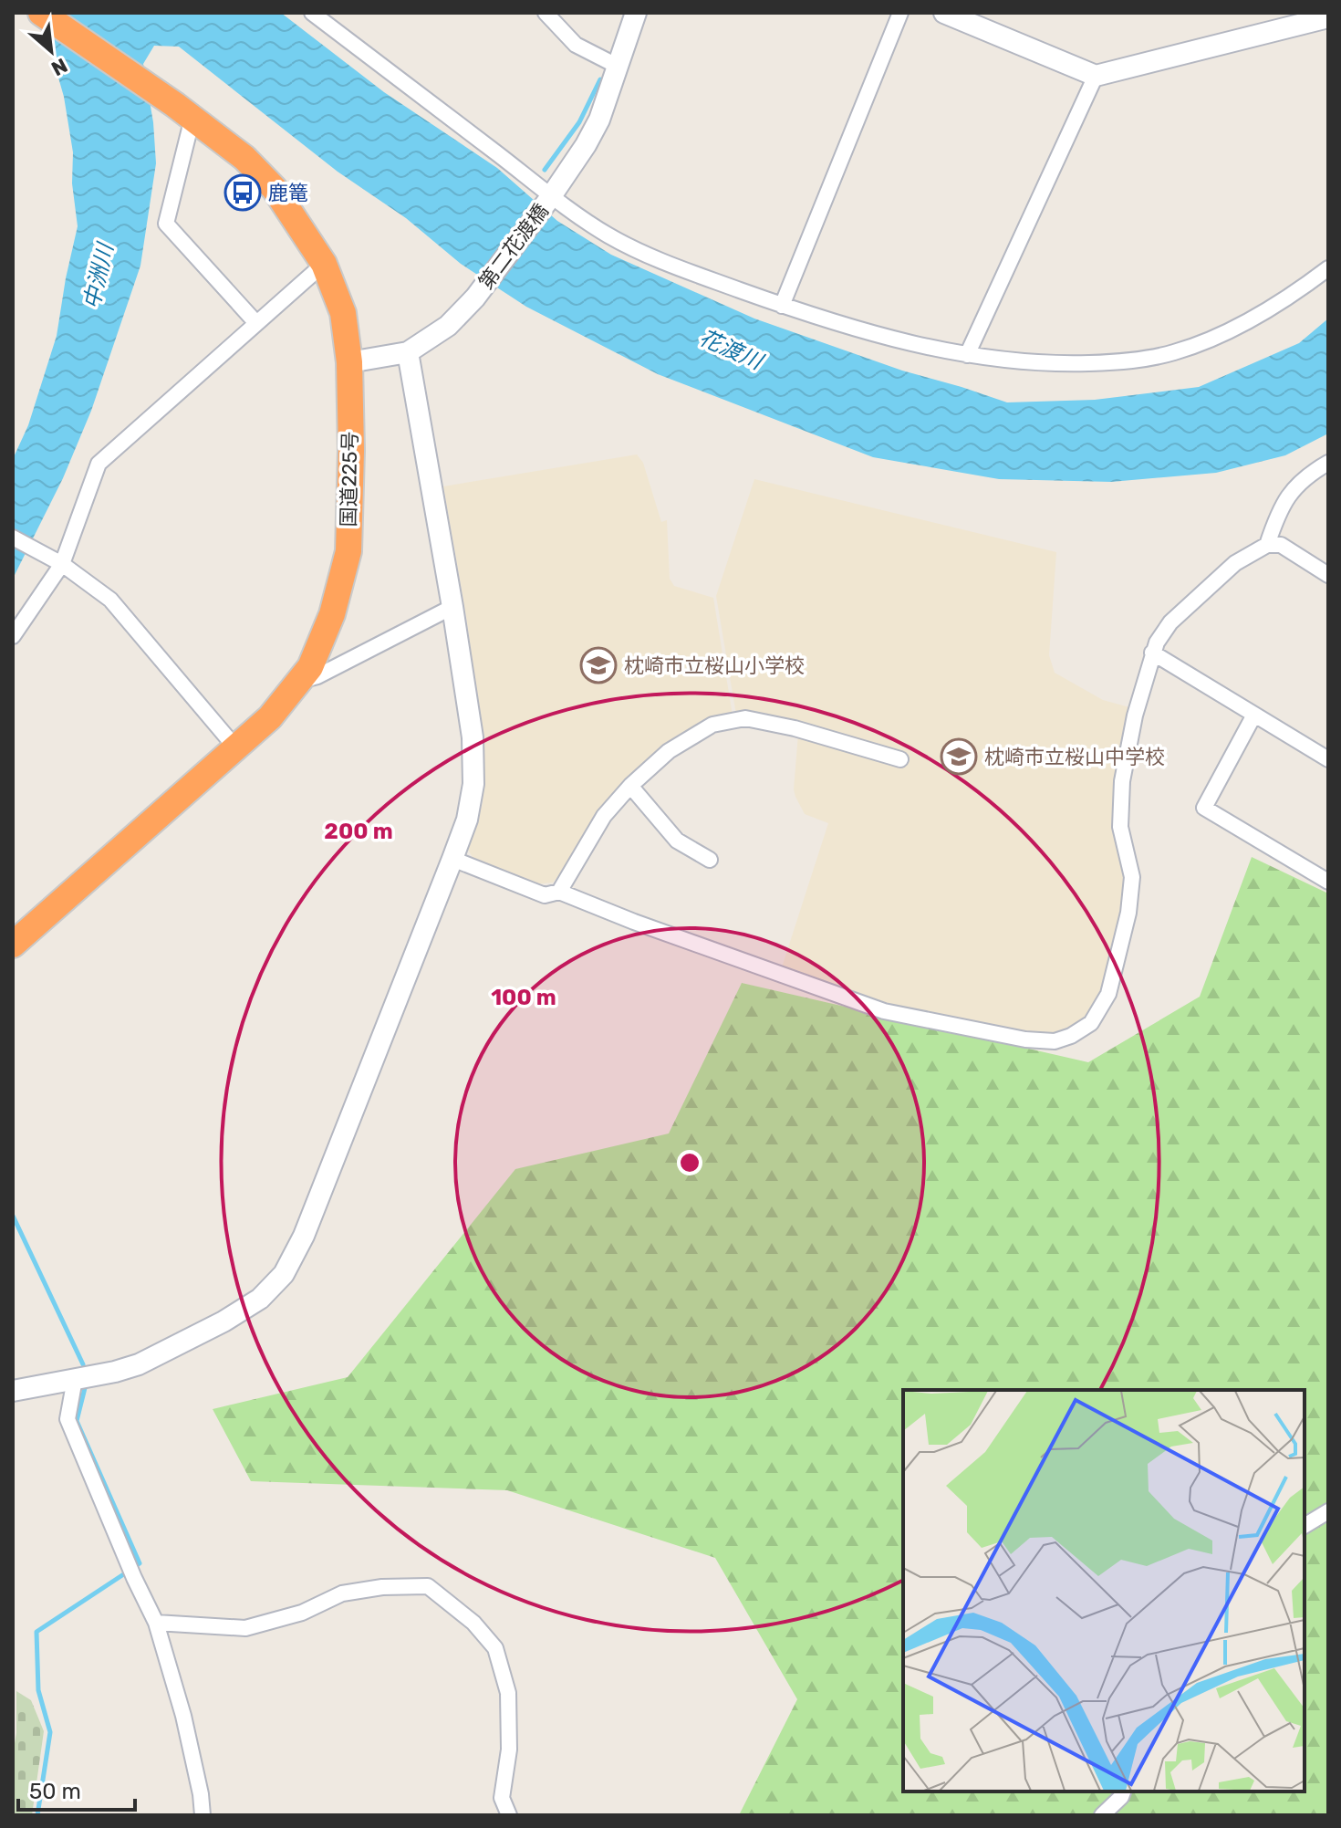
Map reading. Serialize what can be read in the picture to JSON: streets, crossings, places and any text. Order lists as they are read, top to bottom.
{
  "streets": {
    "highway": ["国道225号"],
    "street": ["第二花渡橋"]
  },
  "water": ["中洲川", "花渡川"],
  "places": {
    "bus stop": ["鹿篭"],
    "school or university": ["枕崎市立桜山小学校", "枕崎市立桜山中学校"]
  },
  "scale_bar": "50 m",
  "north": "bottom right",
  "rings": ["200 m", "100 m"]
}
